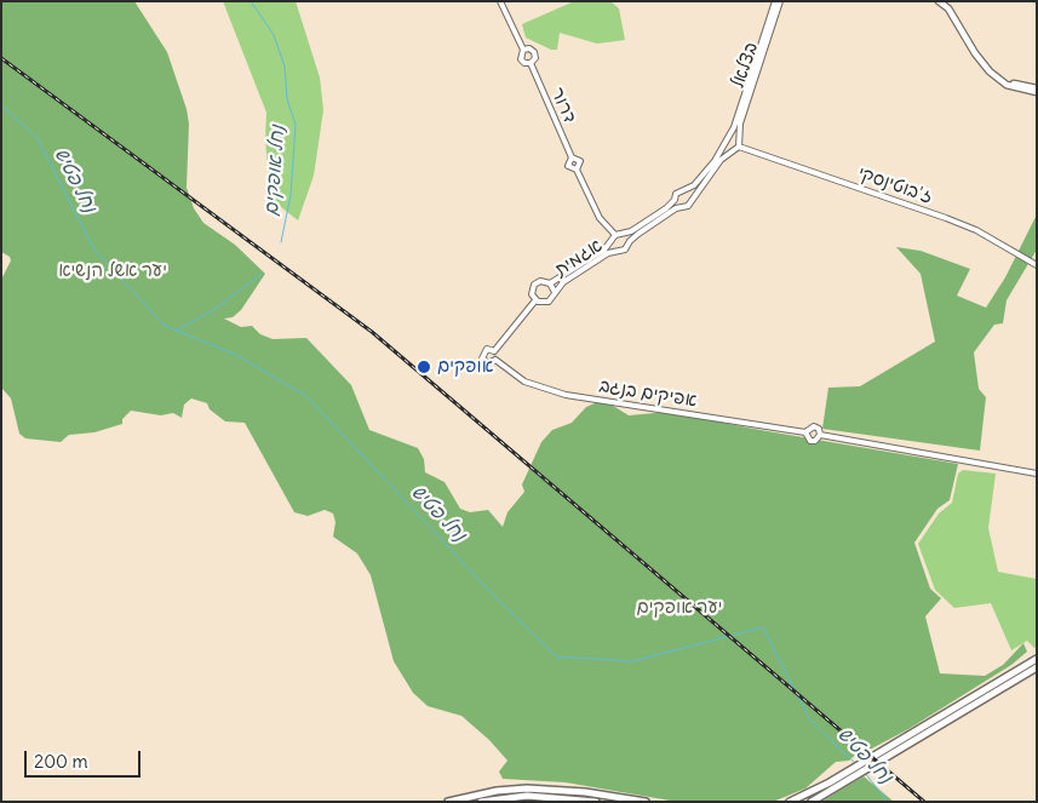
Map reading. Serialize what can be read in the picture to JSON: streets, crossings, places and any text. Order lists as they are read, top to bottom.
{
  "streets": {
    "street": [
      "בצלאל",
      "דרור",
      "ז'בוטינסקי",
      "אגמית",
      "אפיקים בנגב"
    ]
  },
  "water": ["נחל אופקים", "נחל פטיש"],
  "parks": ["יער אשל הנשיא", "יער אופקים"],
  "places": ["אופקים"],
  "scale_bar": "200 m"
}
